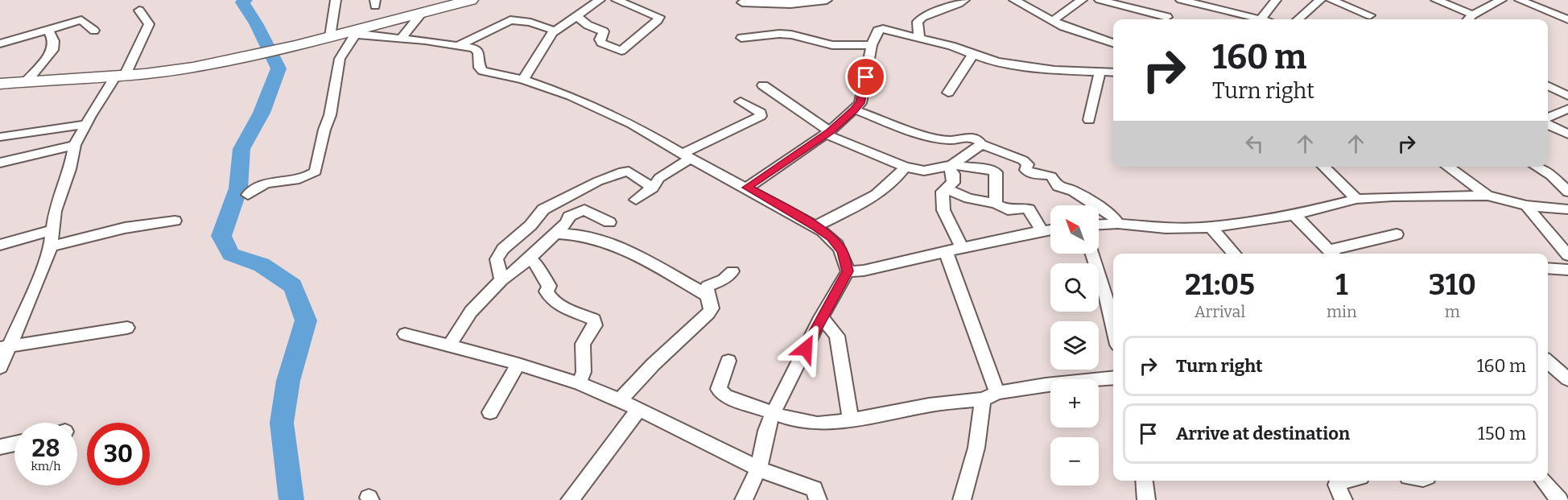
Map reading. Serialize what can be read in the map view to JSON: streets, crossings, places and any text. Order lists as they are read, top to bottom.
{
  "north": "top left",
  "page": {
    "turn": ["160 m", "Turn right"],
    "map_buttons": ["+", "−"],
    "eta": [
      "21:05",
      "Arrival",
      "1",
      "min",
      "310",
      "m"
    ],
    "list": [
      {
        "name": "Turn right",
        "value": "160 m"
      },
      {
        "name": "Arrive at destination",
        "value": "150 m"
      }
    ],
    "speed": "28 km/h",
    "limit": "30"
  }
}
